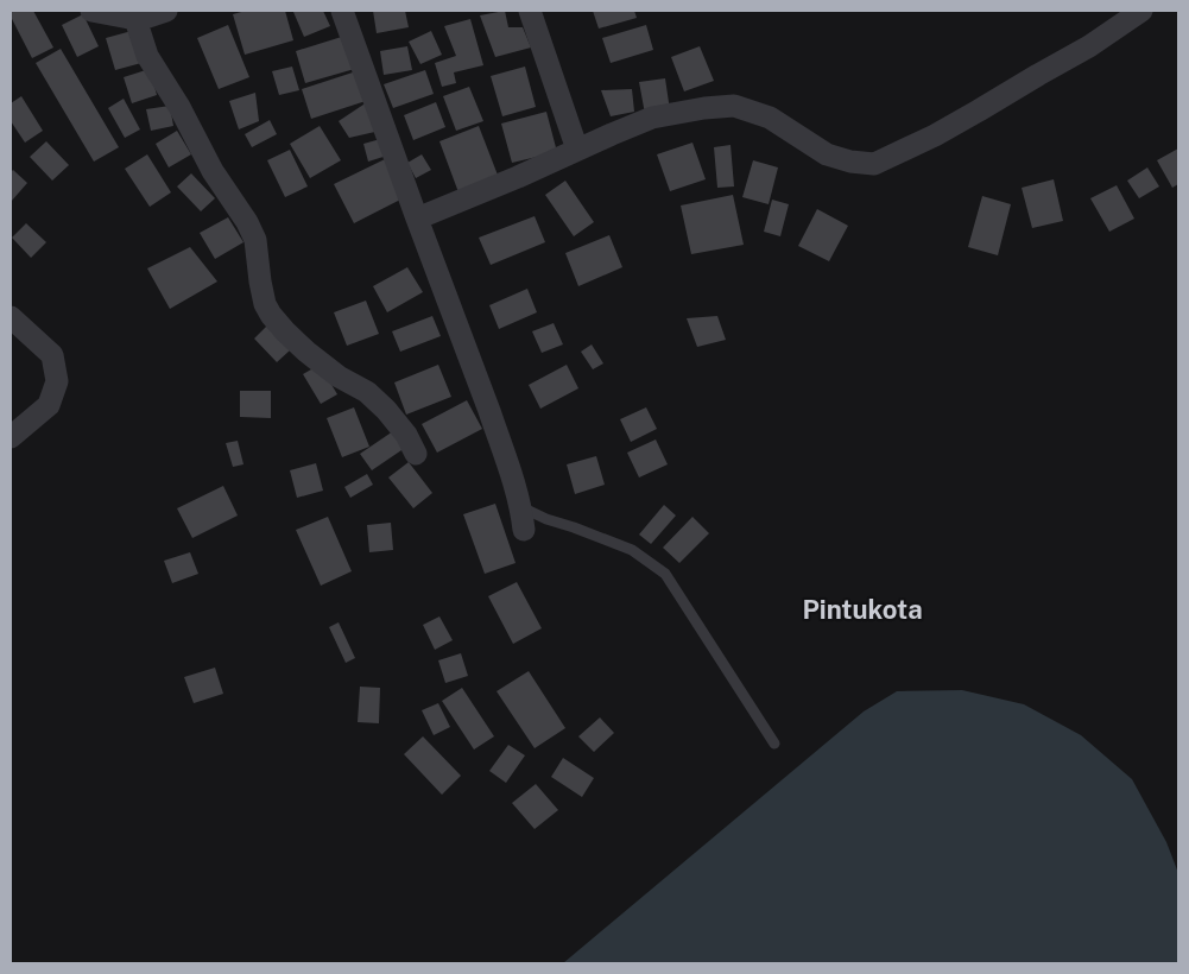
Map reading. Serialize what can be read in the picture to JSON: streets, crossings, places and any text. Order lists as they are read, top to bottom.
{
  "districts": ["Pintukota"]
}
